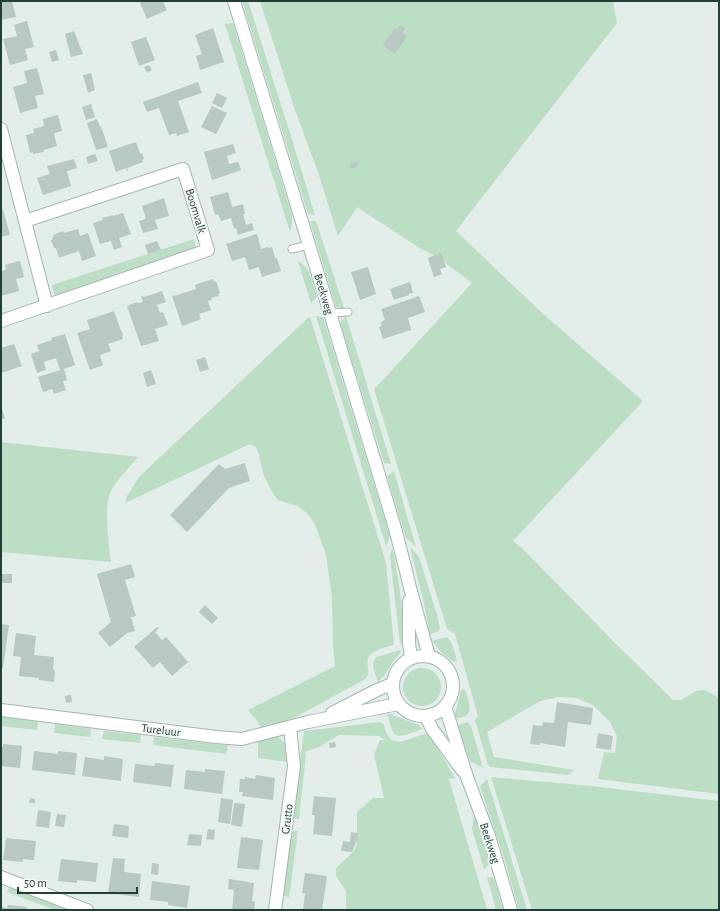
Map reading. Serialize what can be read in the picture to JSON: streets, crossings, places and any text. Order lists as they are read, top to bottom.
{
  "streets": {
    "street": [
      "Boomvalk",
      "Beekweg",
      "Tureluur",
      "Grutto"
    ]
  },
  "crossings": [
    ["Beekweg", "Tureluur"],
    ["Tureluur", "Grutto"]
  ],
  "scale_bar": "50 m"
}
